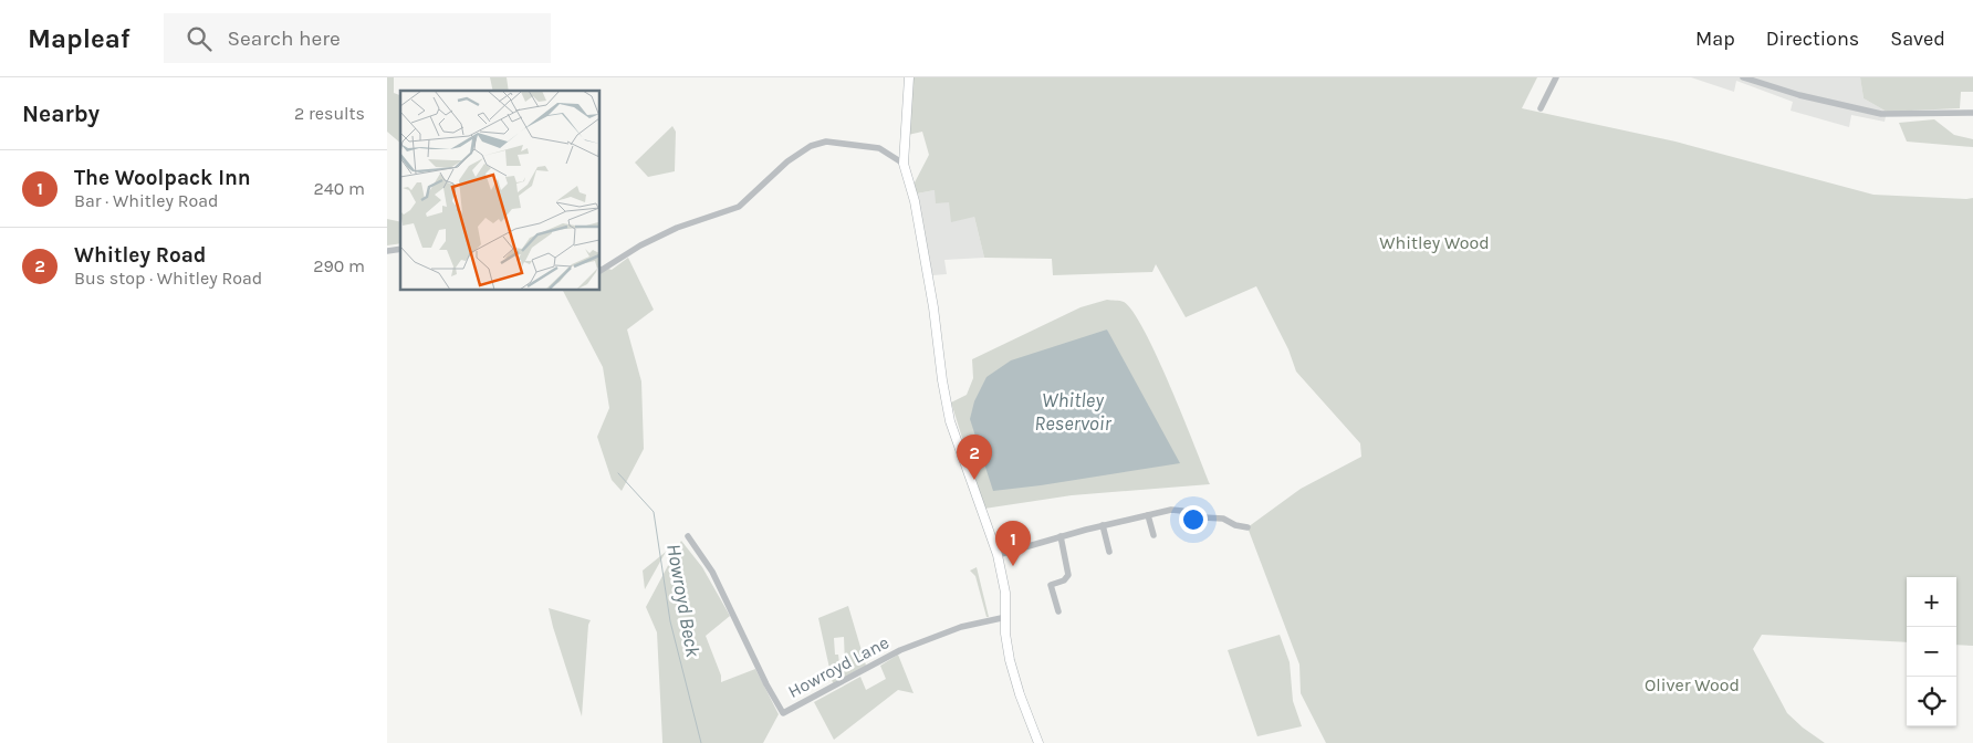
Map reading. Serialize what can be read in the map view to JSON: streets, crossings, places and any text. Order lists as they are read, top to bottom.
{
  "streets": {
    "street": ["Howroyd Lane"]
  },
  "water": ["Whitley Reservoir", "Howroyd Beck"],
  "parks": ["Whitley Wood", "Oliver Wood"],
  "page": {
    "header": "Mapleaf",
    "search": "Search here",
    "nav": ["Map", "Directions", "Saved"],
    "heading": ["Nearby", "2 results"],
    "list": [
      {
        "mark": "1",
        "name": "The Woolpack Inn",
        "note": "Bar · Whitley Road",
        "value": "240 m"
      },
      {
        "mark": "2",
        "name": "Whitley Road",
        "note": "Bus stop · Whitley Road",
        "value": "290 m"
      }
    ],
    "pins": ["2", "1"],
    "map_buttons": ["+", "−"]
  }
}
